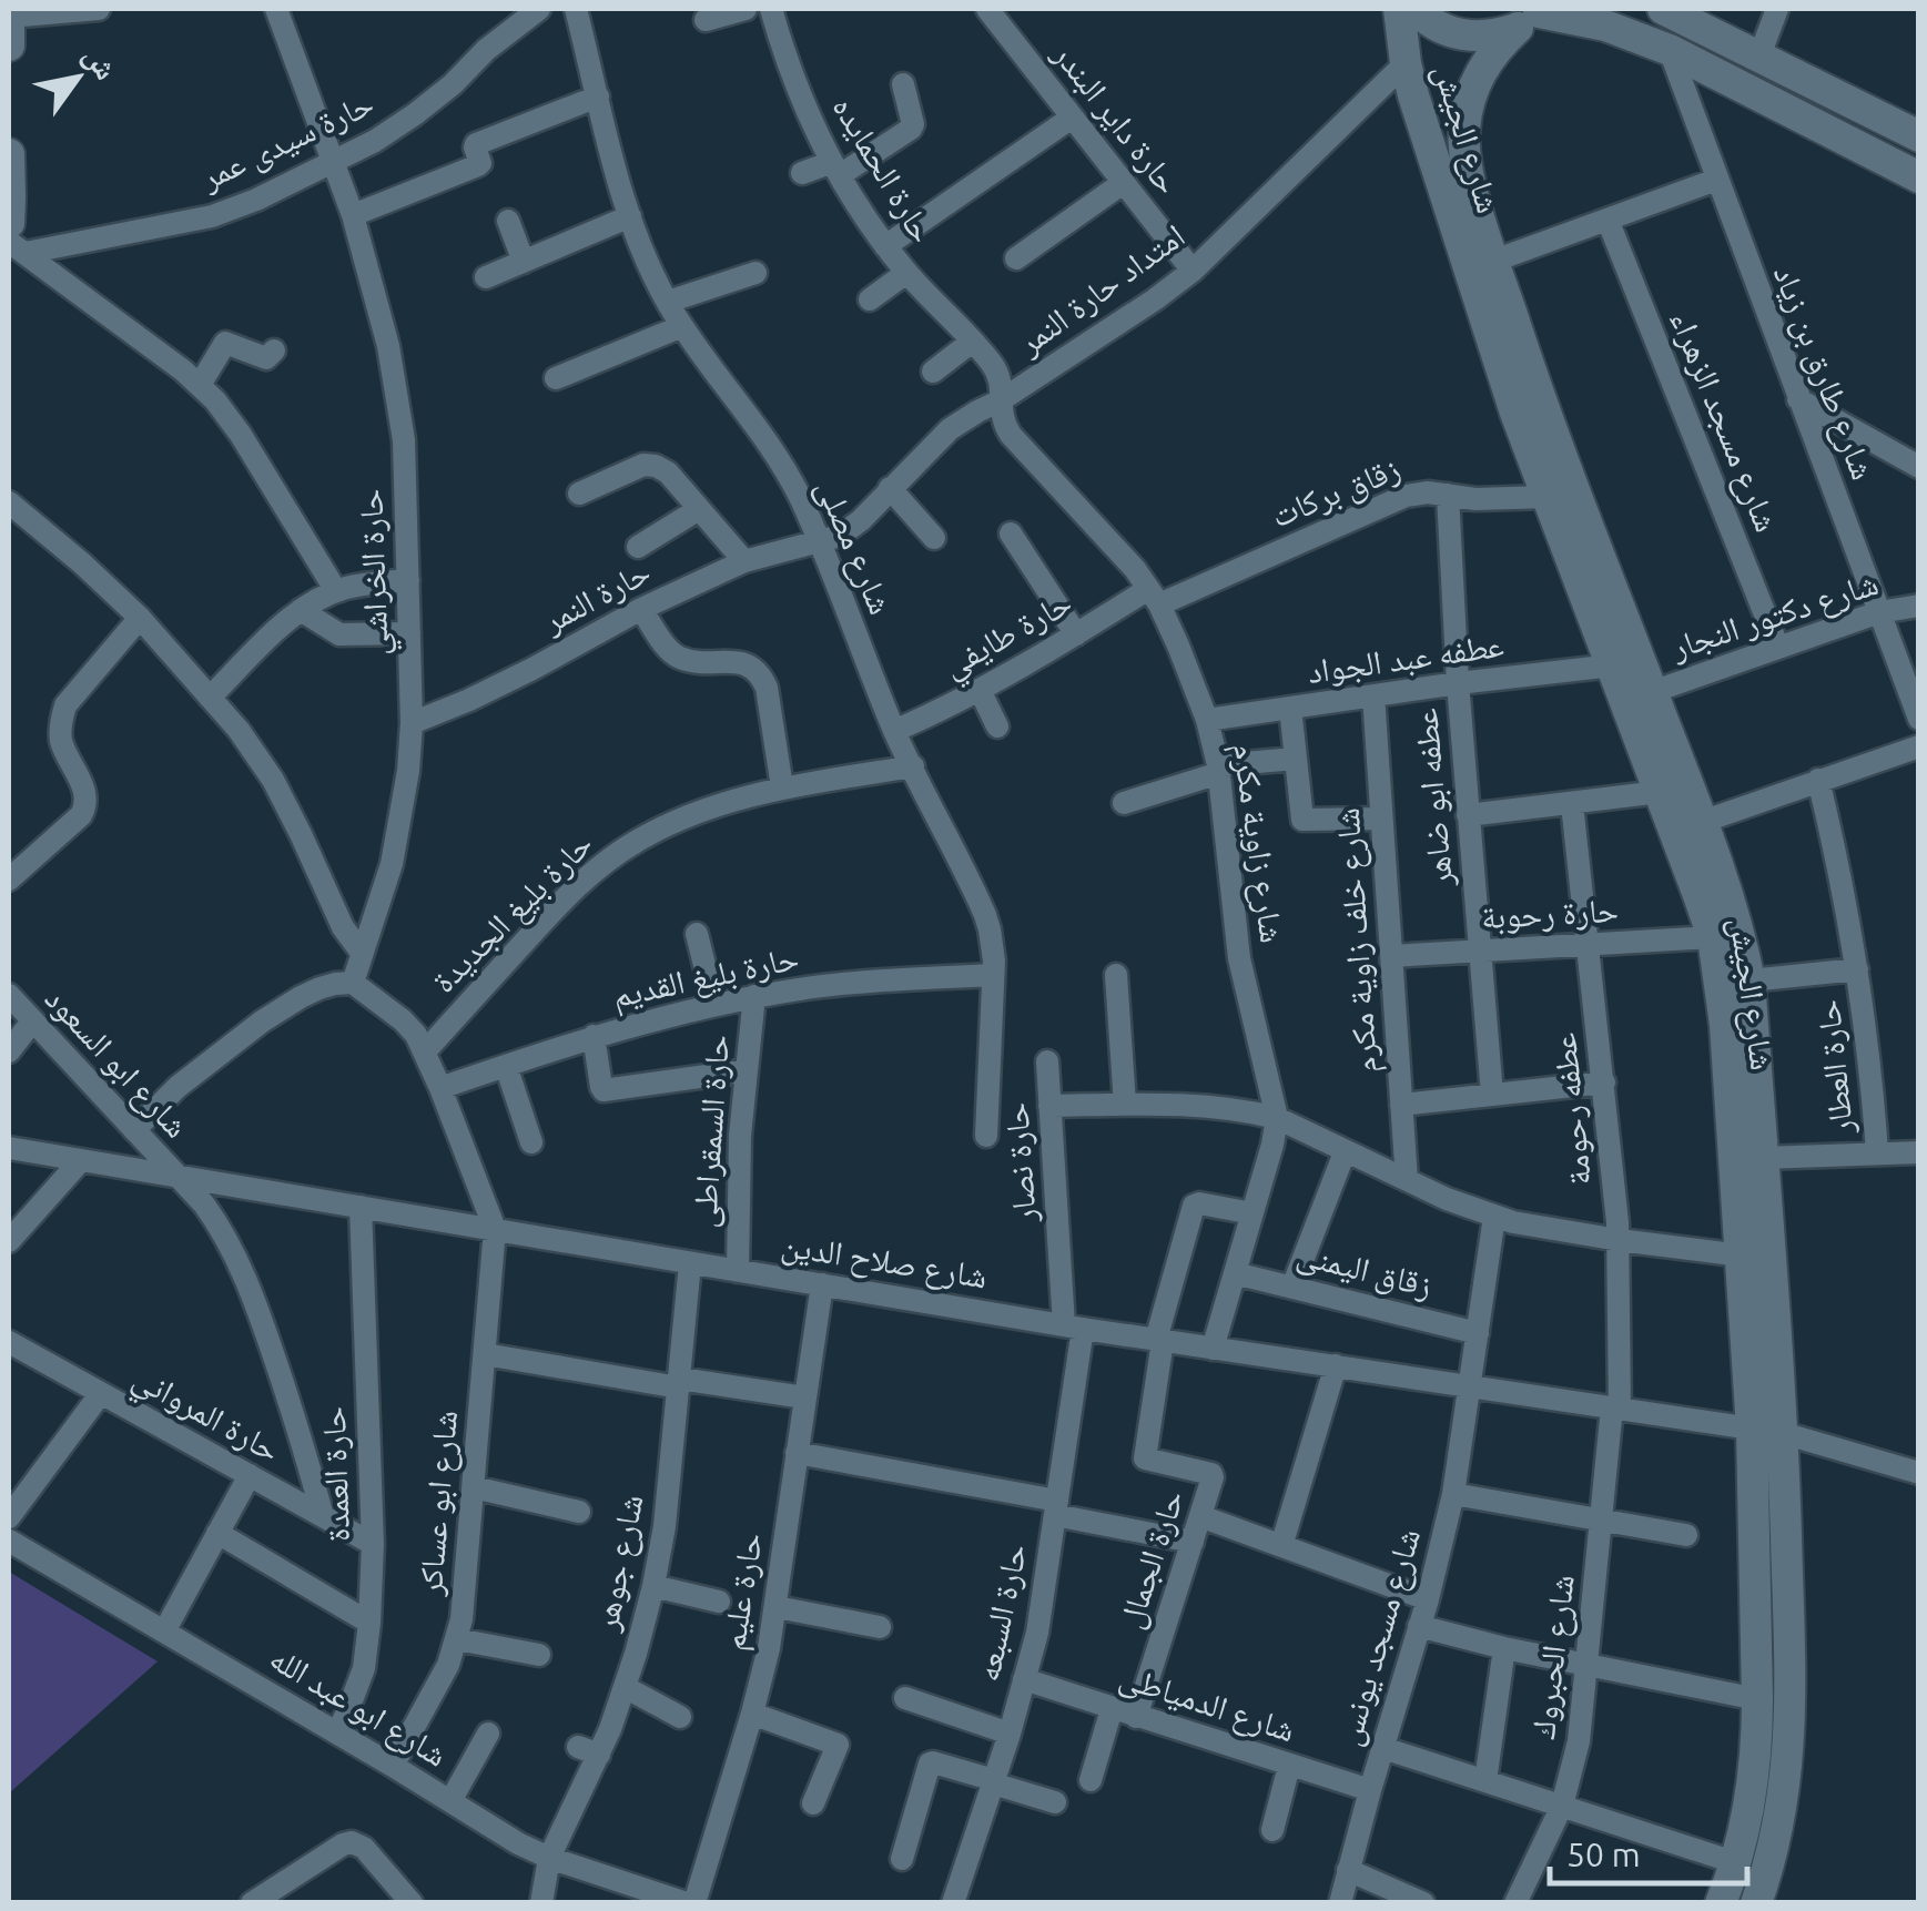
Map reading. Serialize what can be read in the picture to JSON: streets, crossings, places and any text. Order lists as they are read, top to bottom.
{
  "streets": {
    "main road": ["شارع الجيش"],
    "street": [
      "حارة داير البندر",
      "حارة سيدى عمر",
      "حارة الحمايده",
      "امتداد حارة النمر",
      "شارع طارق بن زياد",
      "شارع مسجد الزهراء",
      "زقاق بركات",
      "شارع مصلى",
      "حارة الخراشي",
      "حارة النمر",
      "شارع دكتور النجار",
      "حارة طايفي",
      "عطفه عبد الجواد",
      "عطفه ابو ضاهر",
      "شارع زاوية مكرم",
      "حارة بليغ الجديدة",
      "حارة رحوبة",
      "شارع خلف زاوية مكرم",
      "حارة بليغ القديم",
      "شارع ابو السعود",
      "حارة العطار",
      "عطفه رحومة",
      "حارة السمقراطى",
      "حارة نصار",
      "شارع صلاح الدين",
      "زقاق اليمنى",
      "حارة المرواني",
      "حارة العمدة",
      "شارع ابو عساكر",
      "حارة الجمال",
      "شارع جوهر",
      "حارة عليم",
      "حارة السبعه",
      "شارع مسجد يونس",
      "شارع الحبروك",
      "شارع الدمياطى",
      "شارع ابو عبد الله"
    ]
  },
  "crossings": [
    ["حارة داير البندر", "امتداد حارة النمر"],
    ["شارع الجيش", "امتداد حارة النمر"],
    ["شارع الجيش", "زقاق بركات"],
    ["شارع الجيش", "شارع دكتور النجار"],
    ["شارع الجيش", "عطفه عبد الجواد"],
    ["شارع الجيش", "حارة رحوبة"],
    ["شارع الجيش", "شارع صلاح الدين"],
    ["حارة سيدى عمر", "حارة الخراشي"],
    ["حارة الحمايده", "امتداد حارة النمر"],
    ["حارة الحمايده", "شارع زاوية مكرم"],
    ["امتداد حارة النمر", "شارع مصلى"],
    ["امتداد حارة النمر", "حارة النمر"],
    ["امتداد حارة النمر", "شارع زاوية مكرم"],
    ["شارع طارق بن زياد", "شارع دكتور النجار"],
    ["شارع مسجد الزهراء", "شارع دكتور النجار"],
    ["زقاق بركات", "حارة طايفي"],
    ["زقاق بركات", "عطفه ابو ضاهر"],
    ["زقاق بركات", "شارع زاوية مكرم"],
    ["شارع مصلى", "حارة النمر"],
    ["شارع مصلى", "حارة طايفي"],
    ["شارع مصلى", "حارة بليغ الجديدة"],
    ["شارع مصلى", "حارة بليغ القديم"],
    ["حارة الخراشي", "حارة النمر"],
    ["حارة طايفي", "شارع زاوية مكرم"],
    ["عطفه عبد الجواد", "عطفه ابو ضاهر"],
    ["عطفه عبد الجواد", "شارع زاوية مكرم"],
    ["عطفه عبد الجواد", "شارع خلف زاوية مكرم"],
    ["عطفه ابو ضاهر", "حارة رحوبة"],
    ["شارع زاوية مكرم", "شارع صلاح الدين"],
    ["شارع زاوية مكرم", "زقاق اليمنى"],
    ["حارة رحوبة", "شارع خلف زاوية مكرم"],
    ["حارة رحوبة", "عطفه رحومة"],
    ["حارة بليغ القديم", "حارة السمقراطى"],
    ["شارع ابو السعود", "شارع صلاح الدين"],
    ["شارع ابو السعود", "حارة المرواني"],
    ["عطفه رحومة", "شارع صلاح الدين"],
    ["عطفه رحومة", "شارع الحبروك"],
    ["حارة السمقراطى", "شارع صلاح الدين"],
    ["حارة نصار", "شارع صلاح الدين"],
    ["حارة نصار", "حارة السبعه"],
    ["شارع صلاح الدين", "حارة العمدة"],
    ["شارع صلاح الدين", "شارع ابو عساكر"],
    ["شارع صلاح الدين", "حارة الجمال"],
    ["شارع صلاح الدين", "شارع جوهر"],
    ["شارع صلاح الدين", "حارة عليم"],
    ["شارع صلاح الدين", "حارة السبعه"],
    ["شارع صلاح الدين", "شارع مسجد يونس"],
    ["شارع صلاح الدين", "شارع الحبروك"],
    ["زقاق اليمنى", "شارع مسجد يونس"],
    ["حارة المرواني", "حارة العمدة"],
    ["حارة العمدة", "شارع ابو عبد الله"],
    ["شارع ابو عساكر", "شارع ابو عبد الله"],
    ["حارة الجمال", "شارع الدمياطى"],
    ["شارع جوهر", "شارع ابو عبد الله"],
    ["حارة عليم", "شارع ابو عبد الله"],
    ["حارة السبعه", "شارع الدمياطى"],
    ["شارع مسجد يونس", "شارع الدمياطى"]
  ],
  "scale_bar": "50 m",
  "north": "top right"
}
